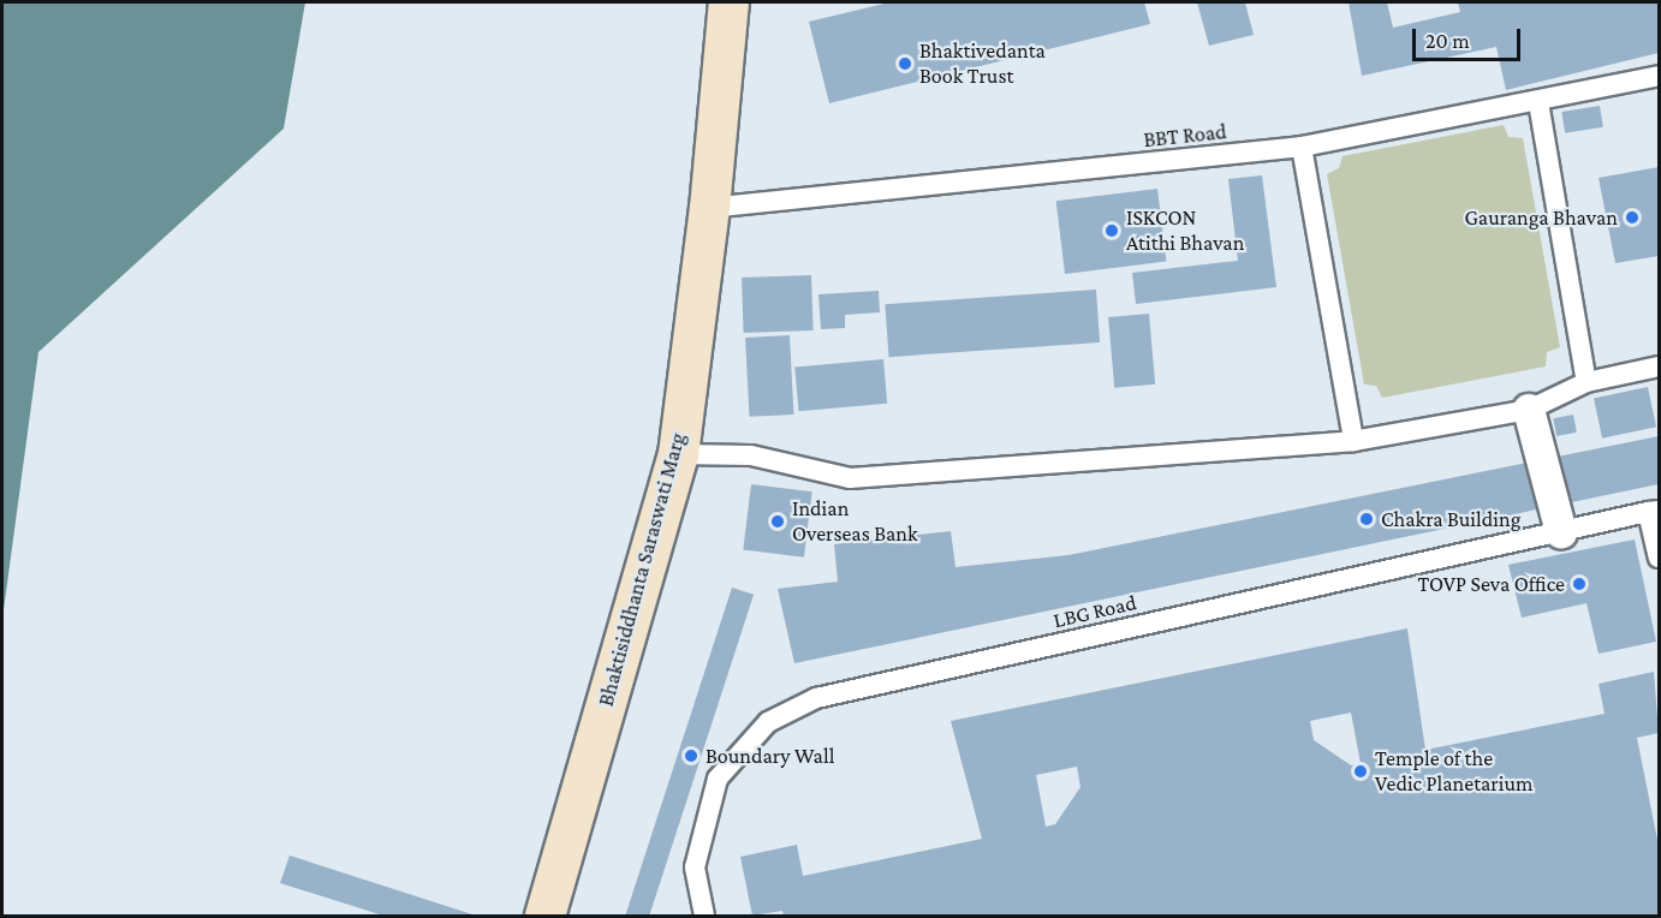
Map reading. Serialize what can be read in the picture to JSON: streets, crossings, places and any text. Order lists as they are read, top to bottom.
{
  "streets": {
    "main road": ["Bhaktisiddhanta Saraswati Marg"],
    "lane": ["BBT Road", "LBG Road"]
  },
  "crossings": [
    ["BBT Road", "Bhaktisiddhanta Saraswati Marg"]
  ],
  "places": [
    "Bhaktivedanta Book Trust",
    "Gauranga Bhavan",
    "ISKCON Atithi Bhavan",
    "Chakra Building",
    "Indian Overseas Bank",
    "TOVP Seva Office",
    "Boundary Wall",
    "Temple of the Vedic Planetarium"
  ],
  "scale_bar": "20 m"
}
